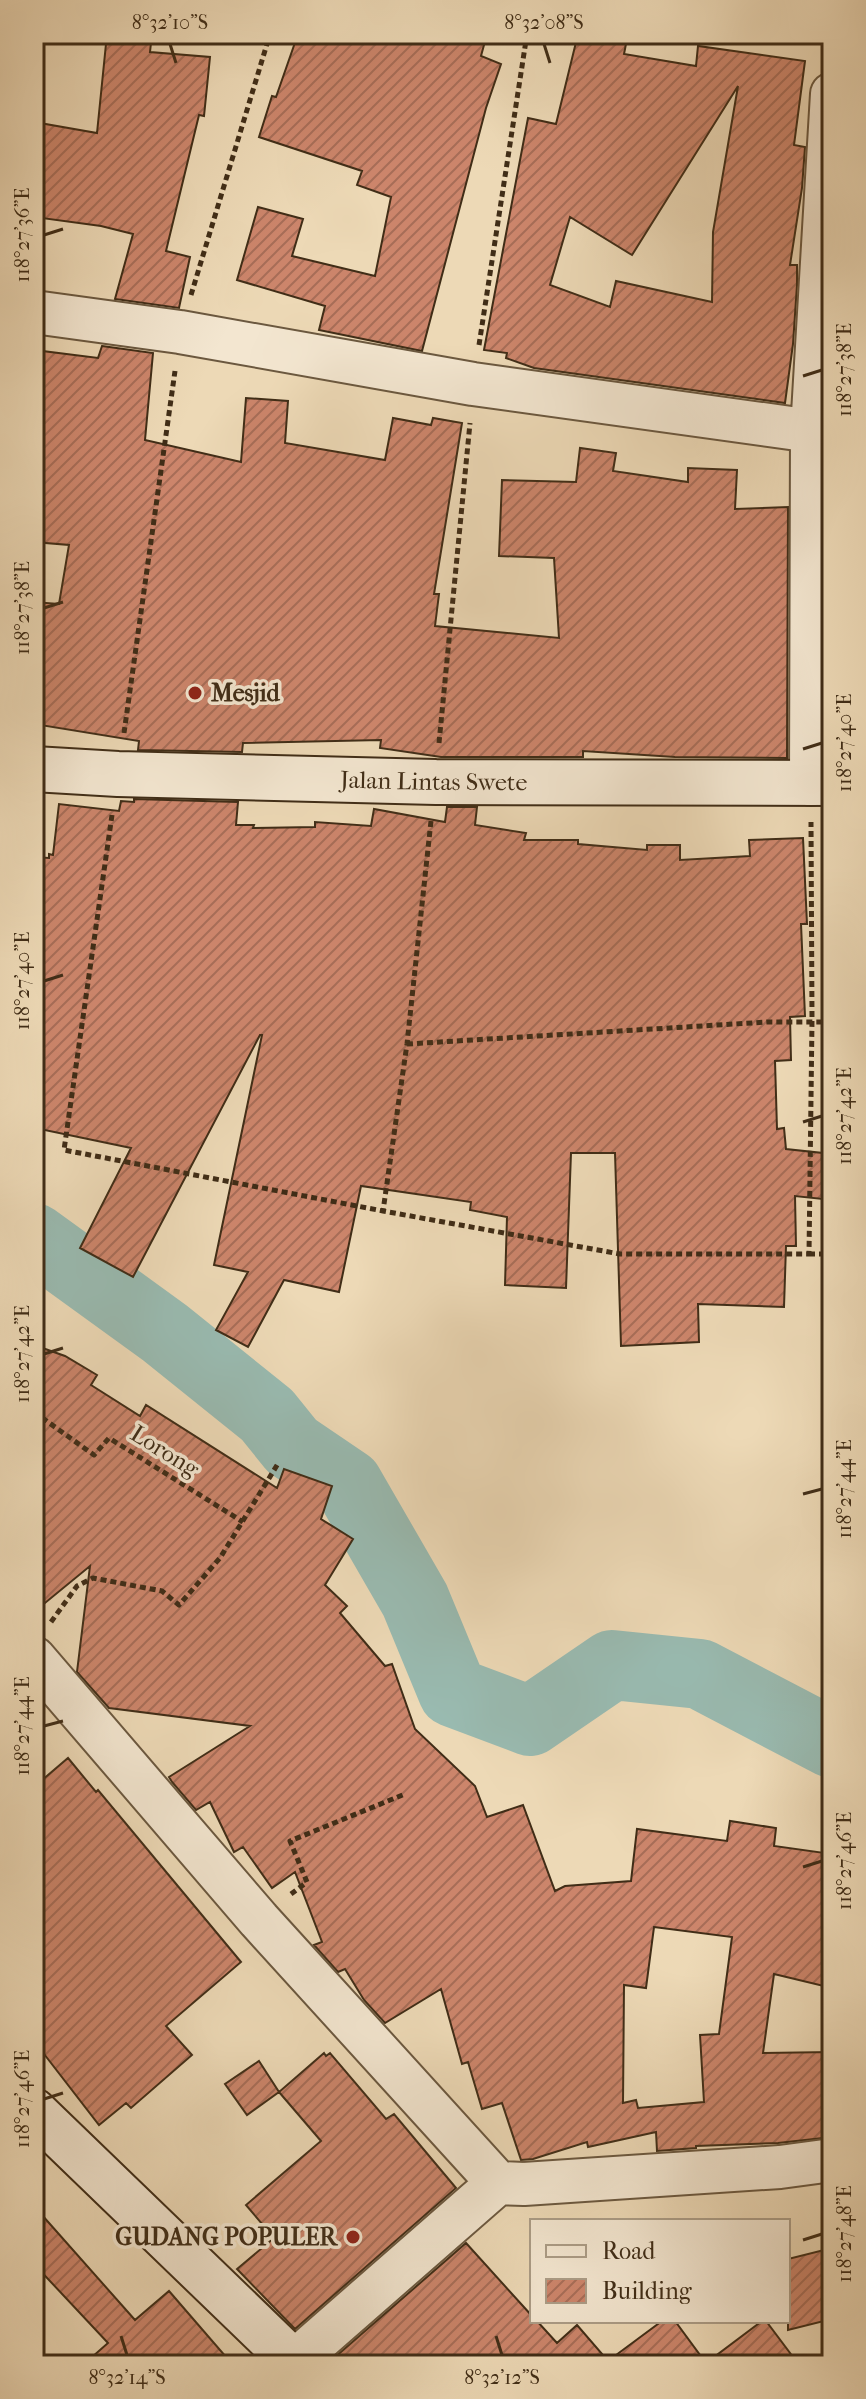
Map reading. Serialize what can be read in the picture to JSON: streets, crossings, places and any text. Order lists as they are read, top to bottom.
{
  "streets": {
    "street": ["Jalan Lintas Swete"],
    "path": ["Lorong"]
  },
  "places": ["Mesjid", "GUDANG POPULER"],
  "legend": ["Road", "Building"],
  "coordinates": [
    "8°32'10\"S",
    "8°32'08\"S",
    "118°27'36\"E",
    "118°27'38\"E",
    "118°27'40\"E",
    "118°27'42\"E",
    "118°27'44\"E",
    "118°27'46\"E",
    "118°27'48\"E",
    "8°32'14\"S",
    "8°32'12\"S"
  ]
}
